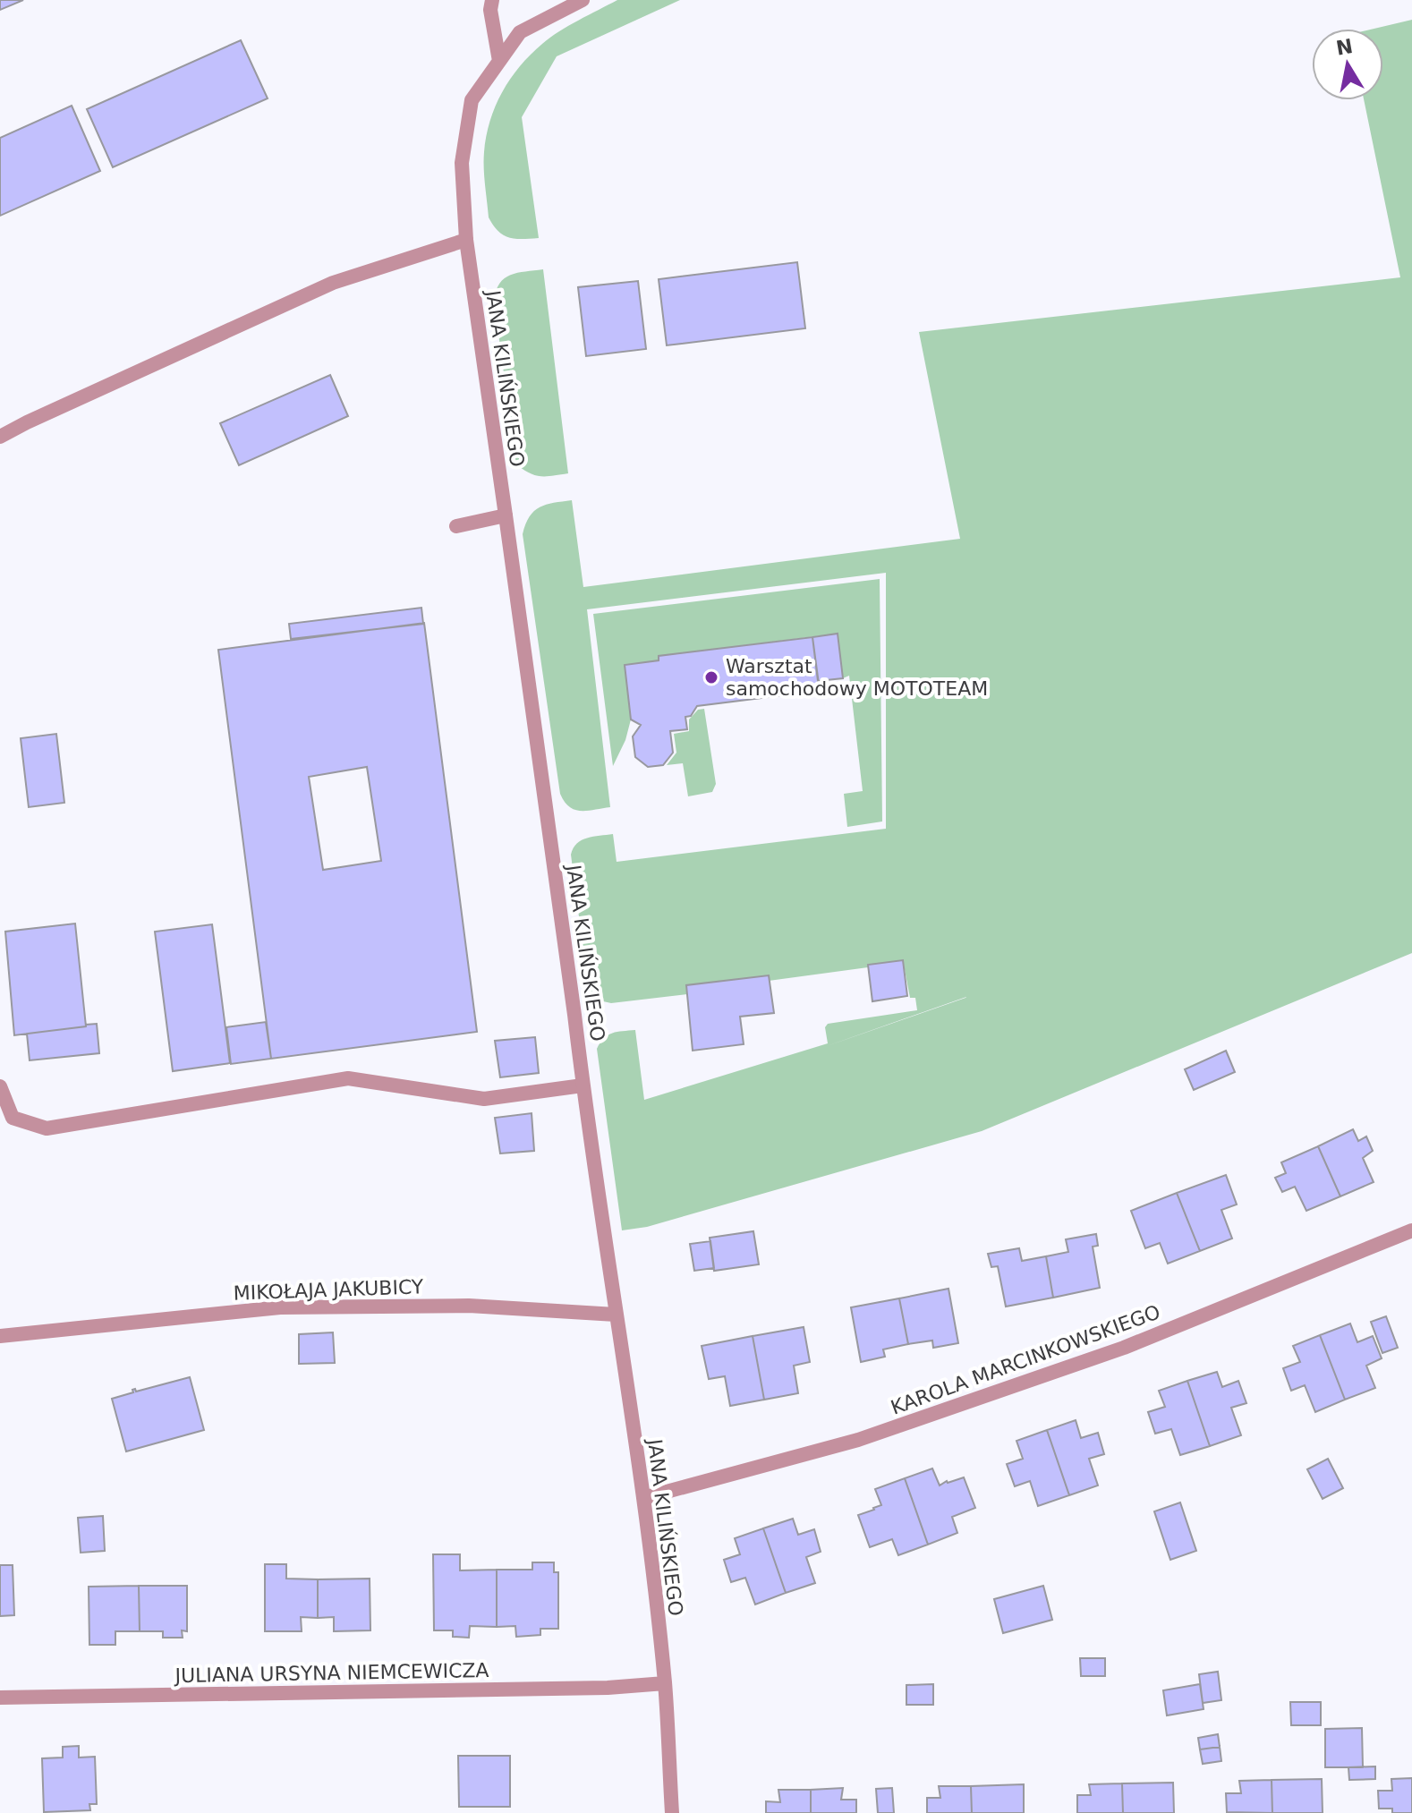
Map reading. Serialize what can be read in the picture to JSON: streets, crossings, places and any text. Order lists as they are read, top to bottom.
{
  "streets": {
    "street": [
      "JANA KILIŃSKIEGO",
      "MIKOŁAJA JAKUBICY",
      "KAROLA MARCINKOWSKIEGO",
      "JULIANA URSYNA NIEMCEWICZA"
    ]
  },
  "crossings": [
    ["JANA KILIŃSKIEGO", "MIKOŁAJA JAKUBICY"],
    ["JANA KILIŃSKIEGO", "KAROLA MARCINKOWSKIEGO"],
    ["JANA KILIŃSKIEGO", "JULIANA URSYNA NIEMCEWICZA"]
  ],
  "places": ["Warsztat samochodowy MOTOTEAM"],
  "north": "top"
}
